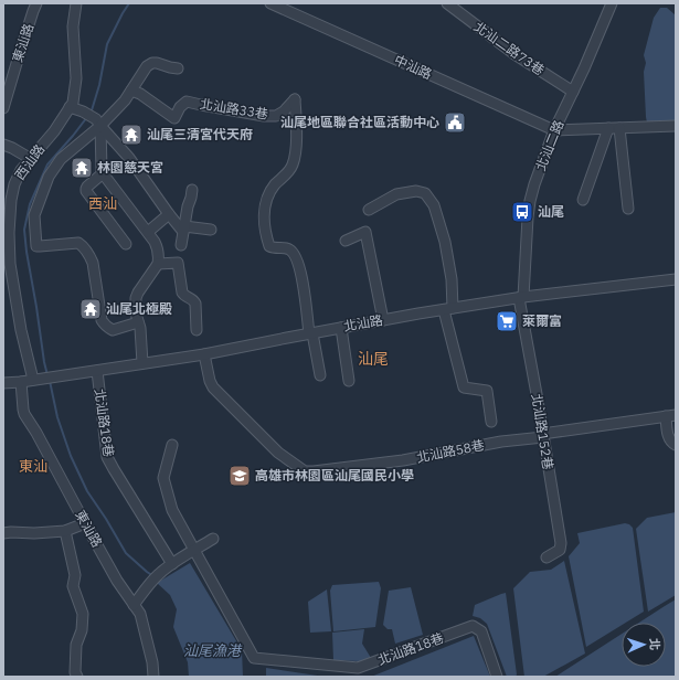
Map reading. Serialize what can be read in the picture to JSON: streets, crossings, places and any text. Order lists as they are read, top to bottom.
{
  "streets": {
    "street": [
      "東汕路",
      "北汕二路73巷",
      "中汕路",
      "北汕路33巷",
      "北汕二路",
      "西汕路",
      "北汕路",
      "北汕路18巷",
      "北汕路152巷",
      "北汕路58巷"
    ]
  },
  "crossings": [
    ["東汕路", "北汕路"],
    ["北汕二路73巷", "北汕二路"],
    ["中汕路", "北汕二路"],
    ["北汕路33巷", "北汕路"],
    ["北汕二路", "北汕路"],
    ["北汕二路", "北汕路152巷"],
    ["西汕路", "北汕路"],
    ["北汕路", "北汕路18巷"],
    ["北汕路", "北汕路152巷"],
    ["北汕路", "北汕路58巷"],
    ["北汕路152巷", "北汕路58巷"]
  ],
  "districts": ["西汕", "汕尾", "東汕"],
  "water": ["汕尾漁港"],
  "places": {
    "public building": ["汕尾地區聯合社區活動中心"],
    "temple": ["汕尾三清宮代天府", "林園慈天宮", "汕尾北極殿"],
    "bus stop": ["汕尾"],
    "supermarket": ["萊爾富"],
    "school or university": ["高雄市林園區汕尾國民小學"]
  },
  "north": "right"
}
